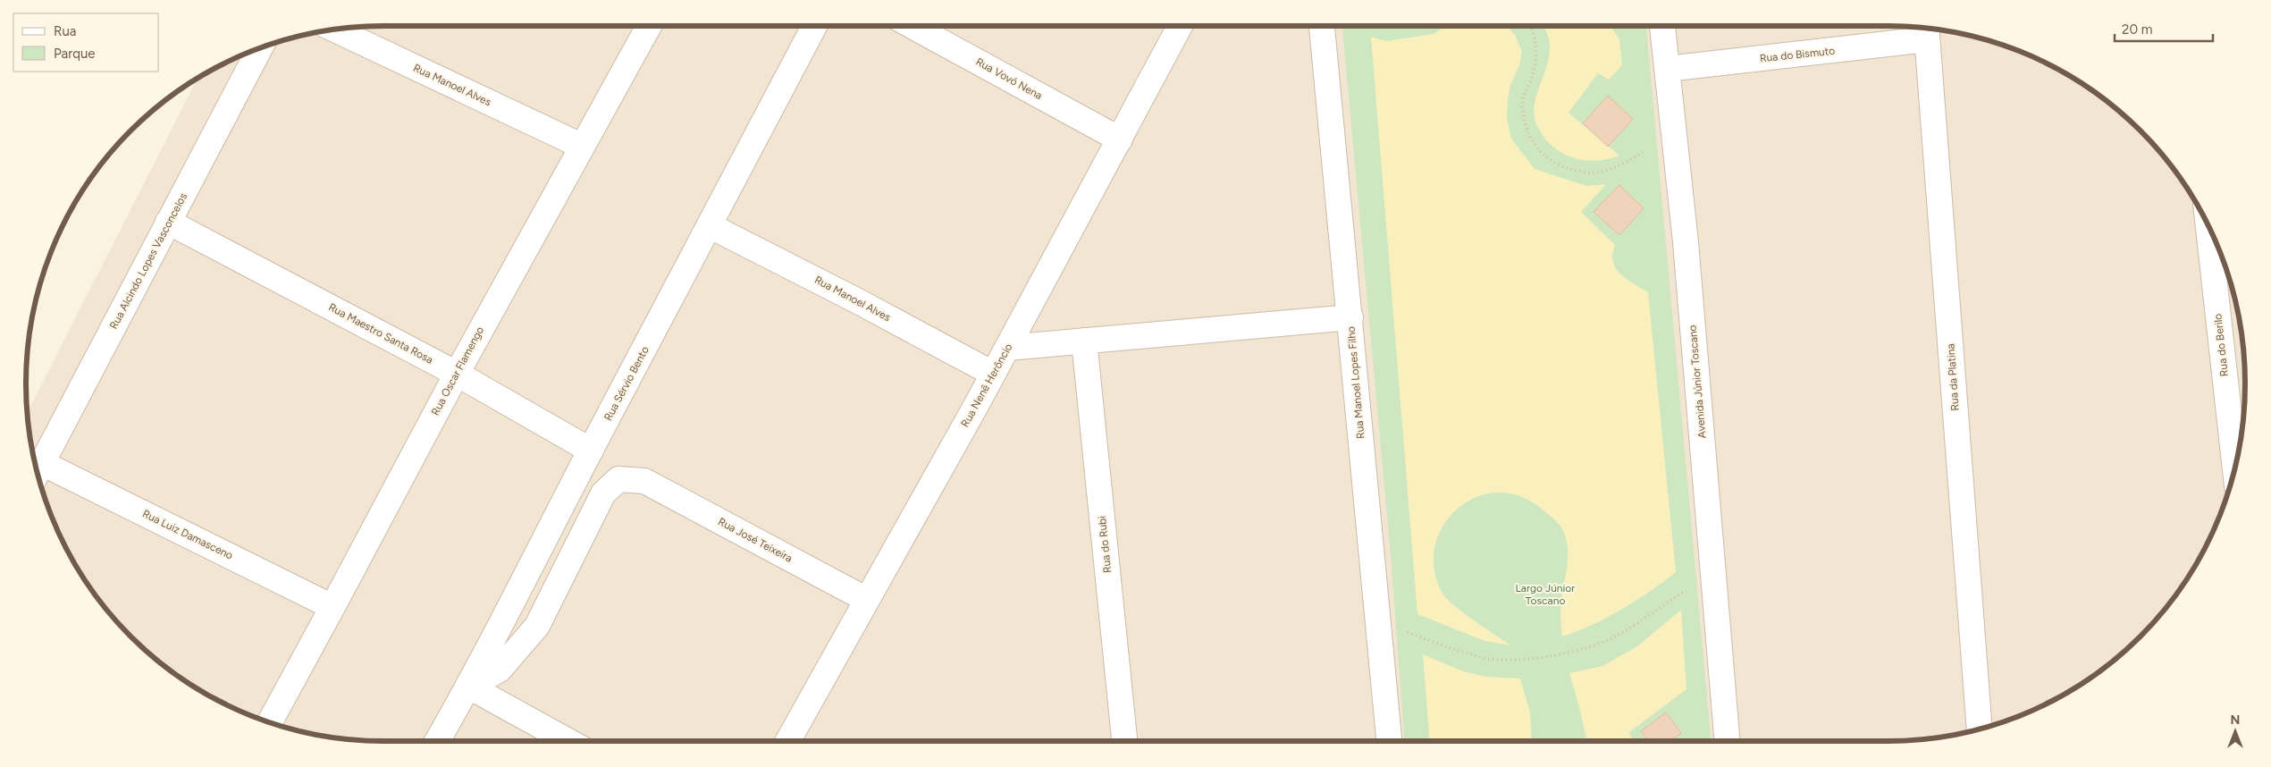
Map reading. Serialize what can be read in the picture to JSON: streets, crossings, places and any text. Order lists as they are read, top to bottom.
{
  "streets": {
    "street": [
      "Rua do Bismuto",
      "Rua Vovó Nena",
      "Rua Manoel Alves",
      "Rua Alcindo Lopes Vasconcelos",
      "Rua Maestro Santa Rosa",
      "Rua do Berilo",
      "Rua Oscar Flamengo",
      "Rua da Platina",
      "Avenida Júnior Toscano",
      "Rua Manoel Lopes Filho",
      "Rua Sérvio Bento",
      "Rua Nenê Herôncio",
      "Rua Luiz Damasceno",
      "Rua José Teixeira",
      "Rua do Rubi"
    ]
  },
  "crossings": [
    ["Rua do Bismuto", "Rua da Platina"],
    ["Rua do Bismuto", "Avenida Júnior Toscano"],
    ["Rua Vovó Nena", "Rua Nenê Herôncio"],
    ["Rua Manoel Alves", "Rua Oscar Flamengo"],
    ["Rua Manoel Alves", "Rua Sérvio Bento"],
    ["Rua Manoel Alves", "Rua Nenê Herôncio"],
    ["Rua Alcindo Lopes Vasconcelos", "Rua Maestro Santa Rosa"],
    ["Rua Alcindo Lopes Vasconcelos", "Rua Luiz Damasceno"],
    ["Rua Maestro Santa Rosa", "Rua Oscar Flamengo"],
    ["Rua Maestro Santa Rosa", "Rua Sérvio Bento"],
    ["Rua Oscar Flamengo", "Rua Luiz Damasceno"],
    ["Rua Sérvio Bento", "Rua José Teixeira"],
    ["Rua Nenê Herôncio", "Rua José Teixeira"]
  ],
  "parks": ["Largo Júnior Toscano"],
  "legend": ["Rua", "Parque"],
  "scale_bar": "20 m",
  "north": "top"
}
